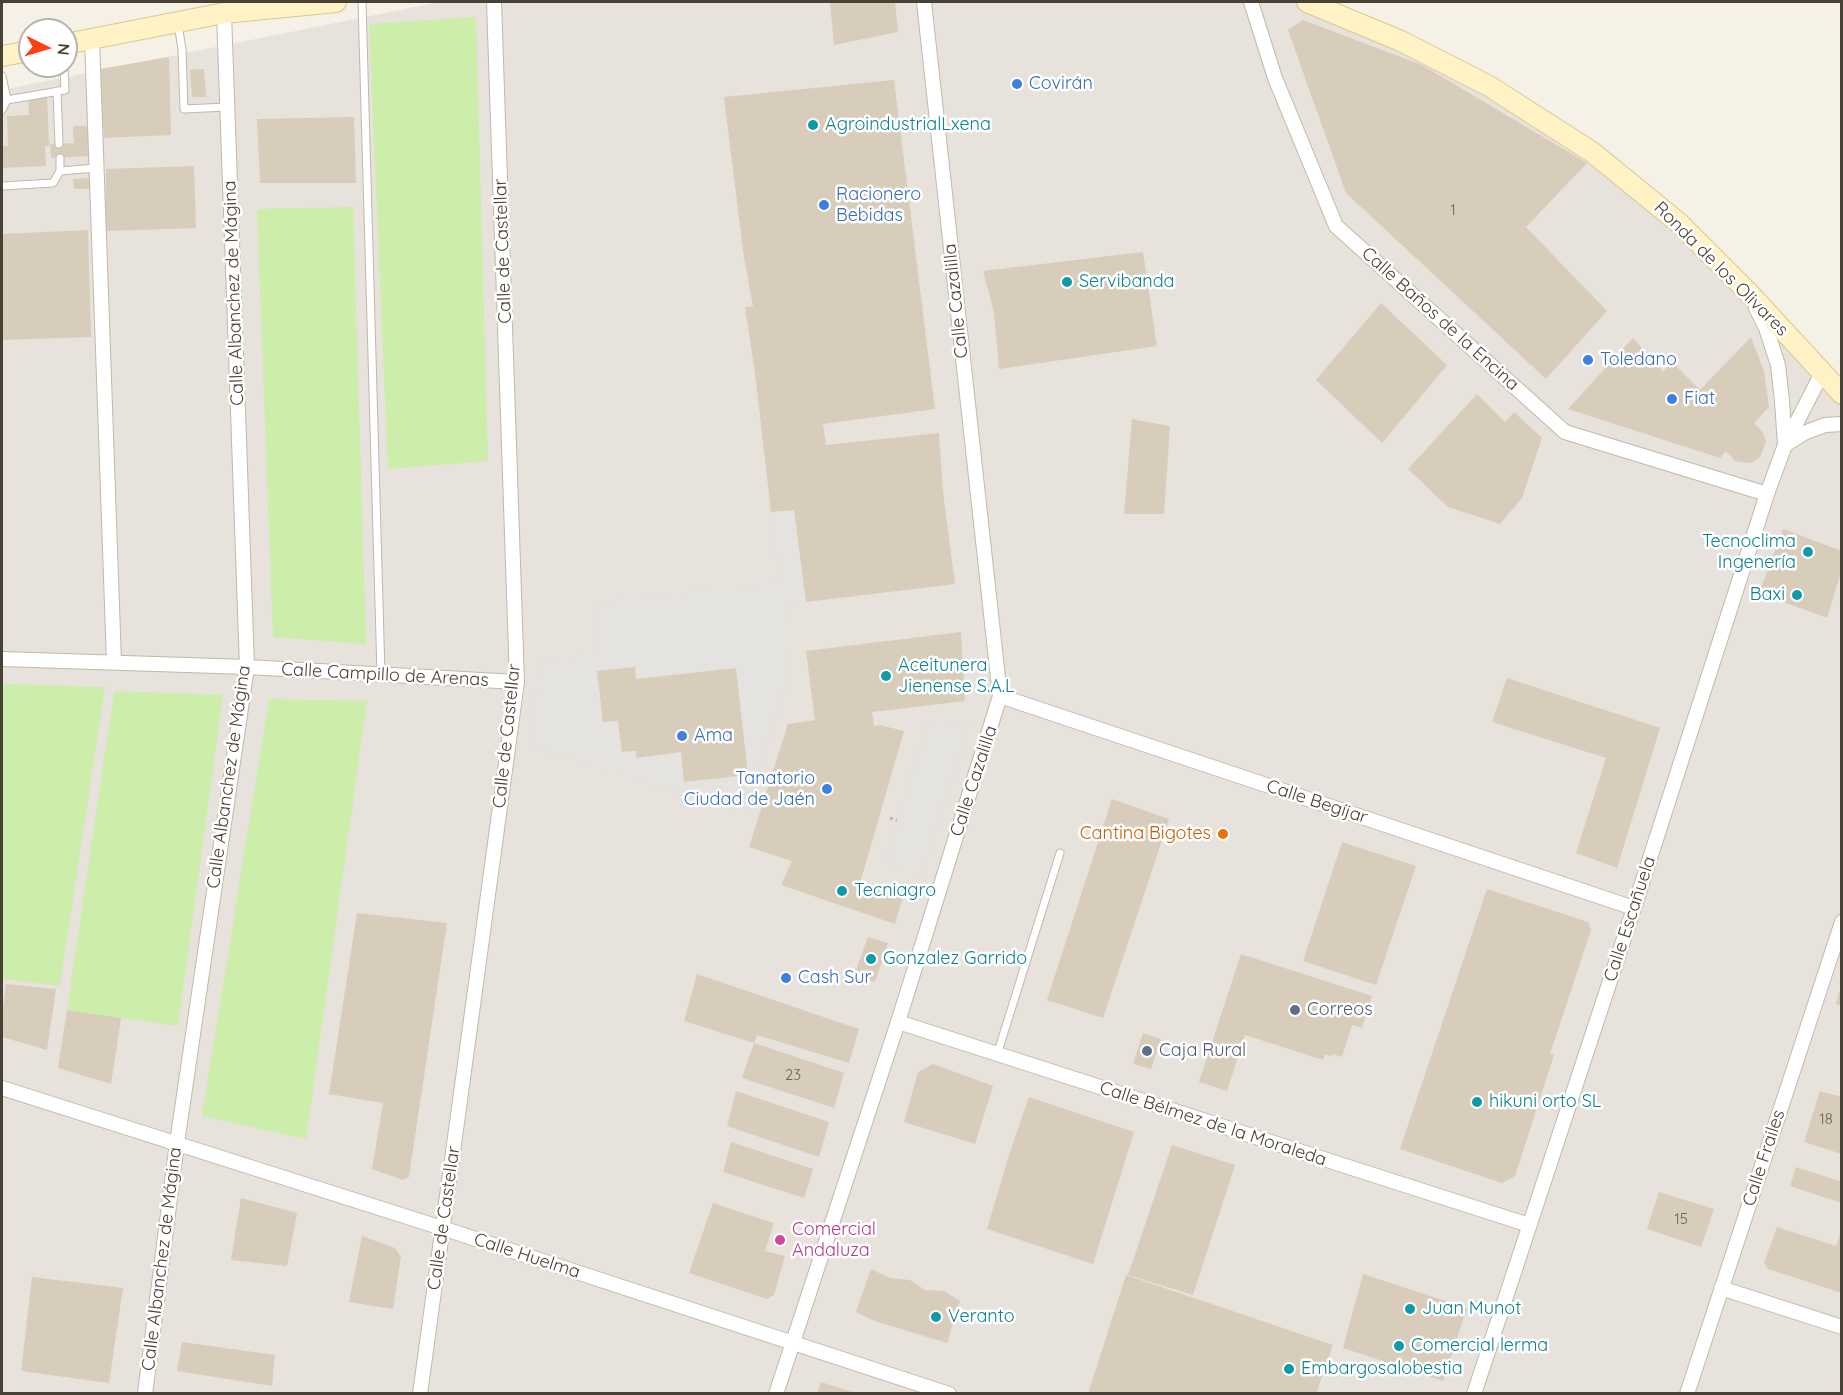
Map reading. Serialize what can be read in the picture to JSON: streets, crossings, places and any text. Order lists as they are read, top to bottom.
{
  "streets": {
    "main road": ["Ronda de los Olivares"],
    "street": [
      "Calle de Castellar",
      "Calle Albanchez de Mágina",
      "Calle Cazalilla",
      "Calle Baños de la Encina",
      "Calle Campillo de Arenas",
      "Calle Begíjar",
      "Calle Escañuela",
      "Calle Bélmez de la Moraleda",
      "Calle Frailes",
      "Calle Huelma"
    ]
  },
  "crossings": [
    ["Calle de Castellar", "Calle Campillo de Arenas"],
    ["Calle de Castellar", "Calle Huelma"],
    ["Ronda de los Olivares", "Calle Escañuela"],
    ["Calle Albanchez de Mágina", "Calle Campillo de Arenas"],
    ["Calle Albanchez de Mágina", "Calle Huelma"],
    ["Calle Cazalilla", "Calle Begíjar"],
    ["Calle Cazalilla", "Calle Bélmez de la Moraleda"],
    ["Calle Cazalilla", "Calle Huelma"],
    ["Calle Baños de la Encina", "Calle Escañuela"],
    ["Calle Begíjar", "Calle Escañuela"],
    ["Calle Escañuela", "Calle Bélmez de la Moraleda"]
  ],
  "places": [
    "Covirán",
    "AgroindustrialLxena",
    "Racionero Bebidas",
    "Servibanda",
    "Toledano",
    "Fiat",
    "Tecnoclima Ingenería",
    "Baxi",
    "Aceitunera Jienense S.A.L",
    "Ama",
    "Tanatorio Ciudad de Jaén",
    "Cantina Bigotes",
    "Tecniagro",
    "Gonzalez Garrido",
    "Cash Sur",
    "Correos",
    "Caja Rural",
    "hikuni orto SL",
    "Comercial Andaluza",
    "Juan Munot",
    "Veranto",
    "Comercial lerma",
    "Embargosalobestia"
  ],
  "house_numbers": [
    "1",
    "23",
    "18",
    "15"
  ],
  "north": "right"
}
